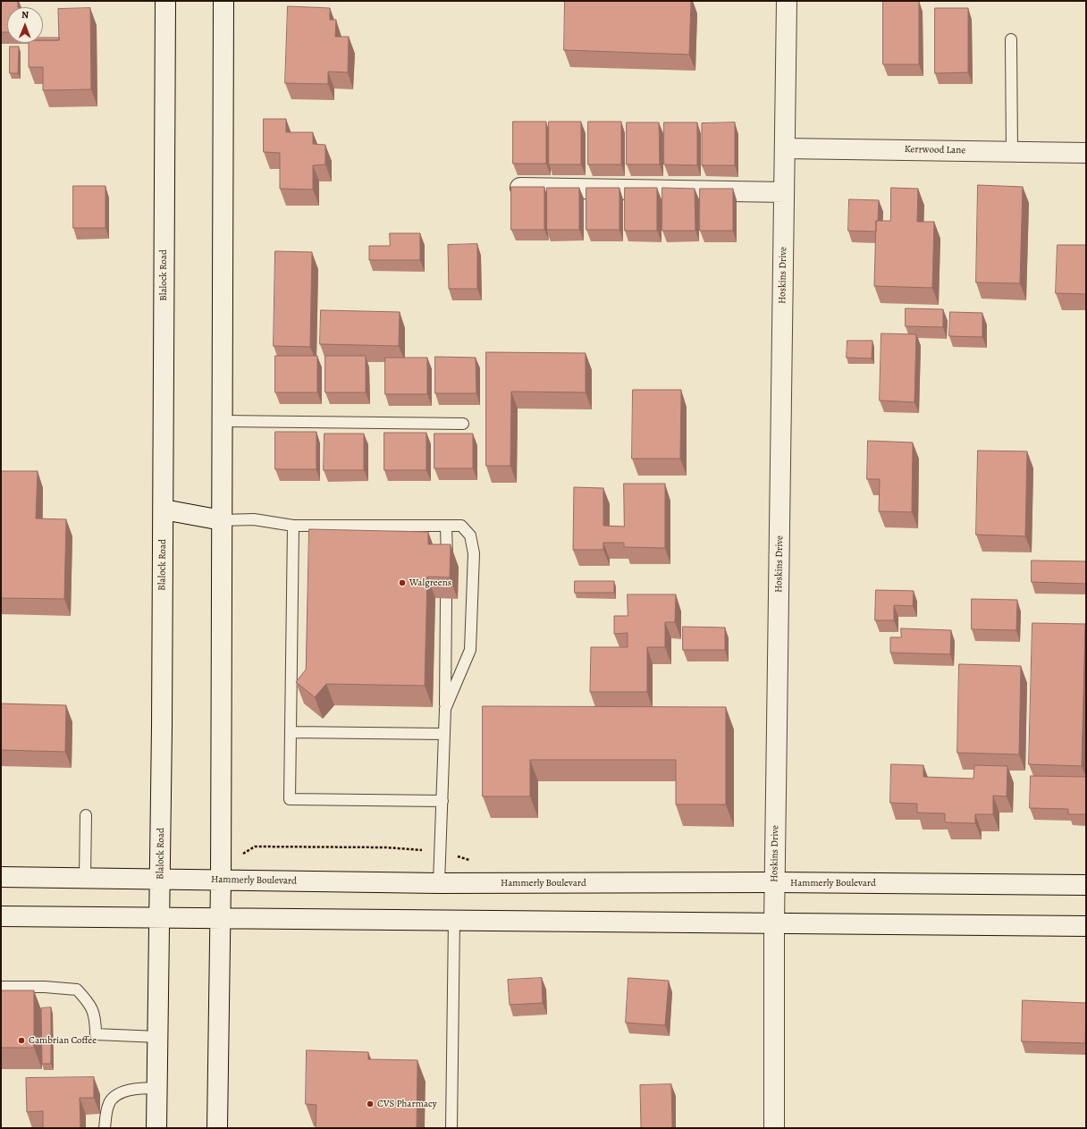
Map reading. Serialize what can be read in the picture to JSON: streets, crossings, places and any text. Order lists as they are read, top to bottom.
{
  "streets": {
    "main road": [
      "Kerrwood Lane",
      "Blalock Road",
      "Hoskins Drive",
      "Hammerly Boulevard"
    ]
  },
  "crossings": [
    ["Kerrwood Lane", "Hoskins Drive"],
    ["Blalock Road", "Hammerly Boulevard"],
    ["Hoskins Drive", "Hammerly Boulevard"]
  ],
  "places": ["Walgreens", "Cambrian Coffee", "CVS Pharmacy"],
  "north": "top"
}
